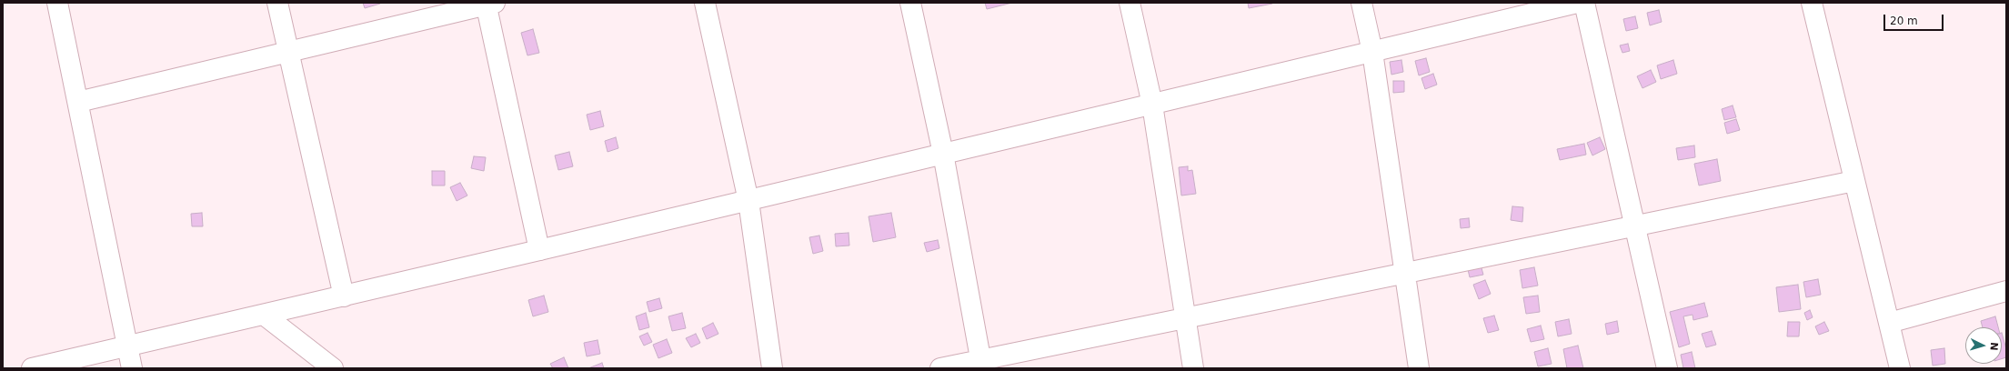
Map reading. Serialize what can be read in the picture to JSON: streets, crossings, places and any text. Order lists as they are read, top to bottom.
{
  "scale_bar": "20 m",
  "north": "right"
}
